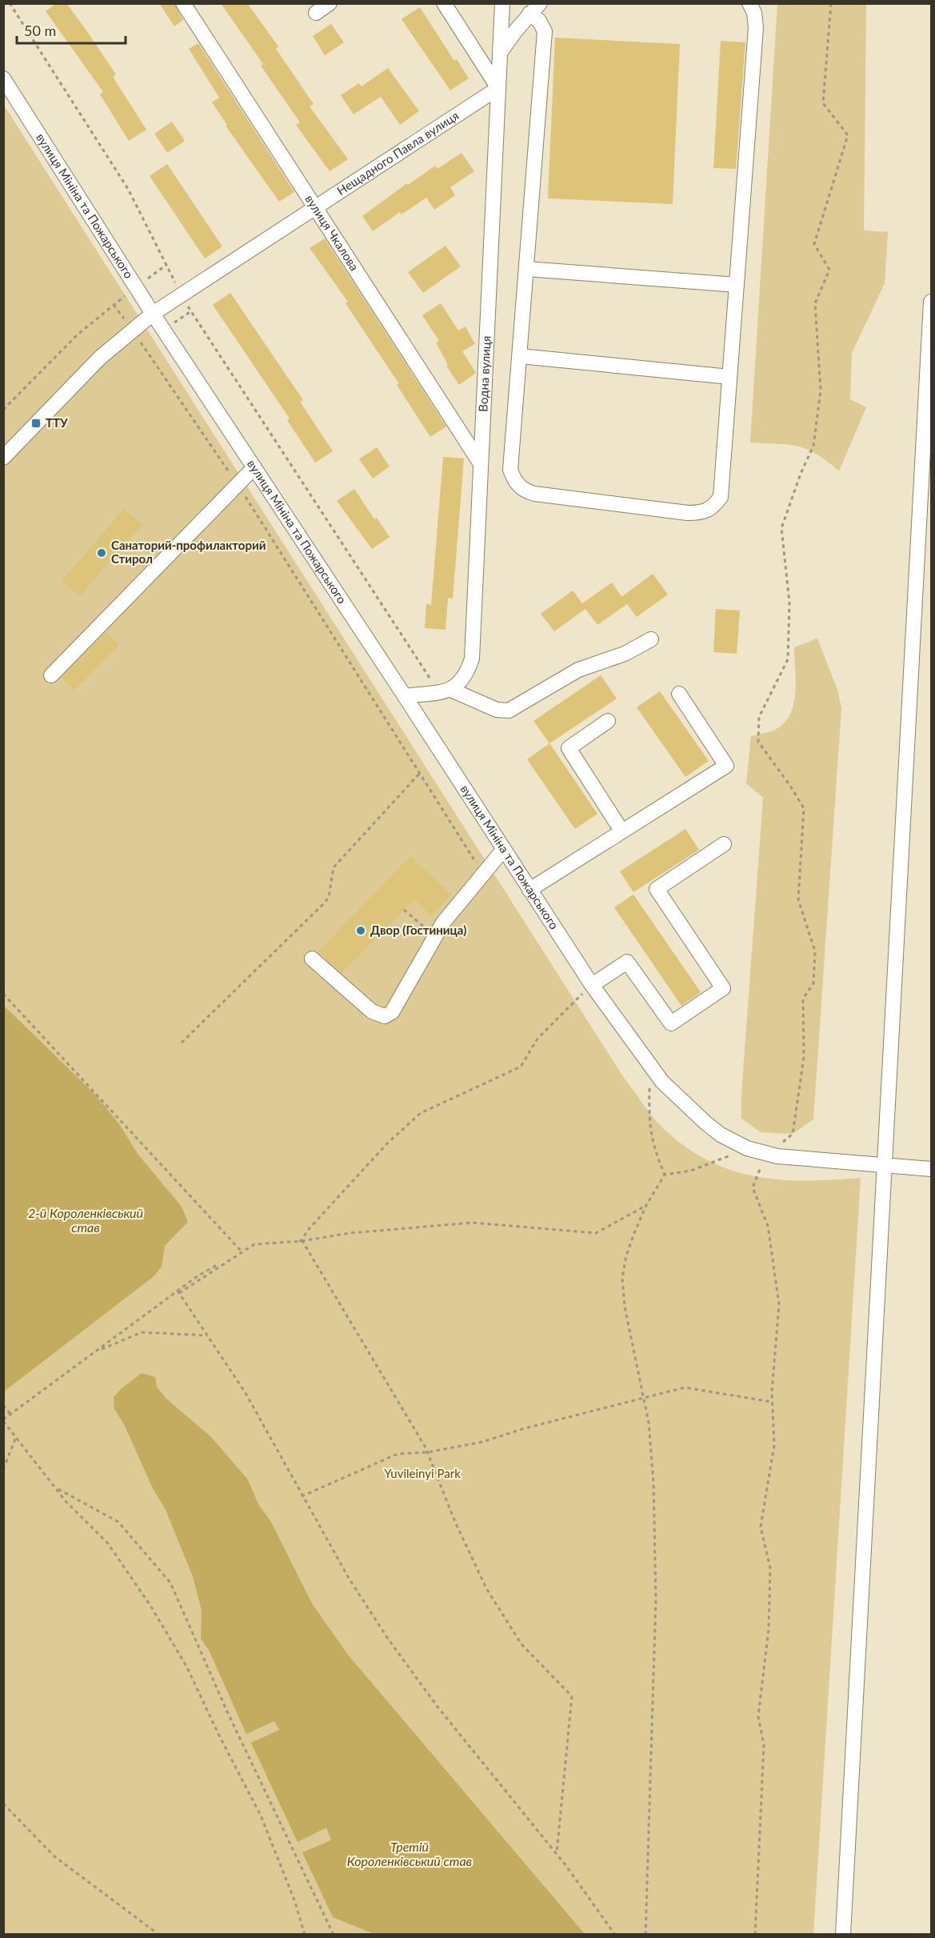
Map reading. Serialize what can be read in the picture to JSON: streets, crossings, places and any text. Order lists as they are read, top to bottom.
{
  "streets": {
    "street": [
      "Нещадного Павла вулиця",
      "вулиця Мініна та Пожарського",
      "вулиця Чкалова",
      "Водна вулиця"
    ]
  },
  "crossings": [
    ["Нещадного Павла вулиця", "вулиця Мініна та Пожарського"],
    ["Нещадного Павла вулиця", "вулиця Чкалова"],
    ["Нещадного Павла вулиця", "Водна вулиця"],
    ["вулиця Чкалова", "Водна вулиця"]
  ],
  "water": ["2-й Короленківський став", "Третій Короленківський став"],
  "parks": ["Yuvileinyi Park"],
  "places": {
    "transit": ["ТТУ"],
    "other": ["Санаторий-профилакторий Стирол", "Двор (Гостиница)"]
  },
  "scale_bar": "50 m"
}
